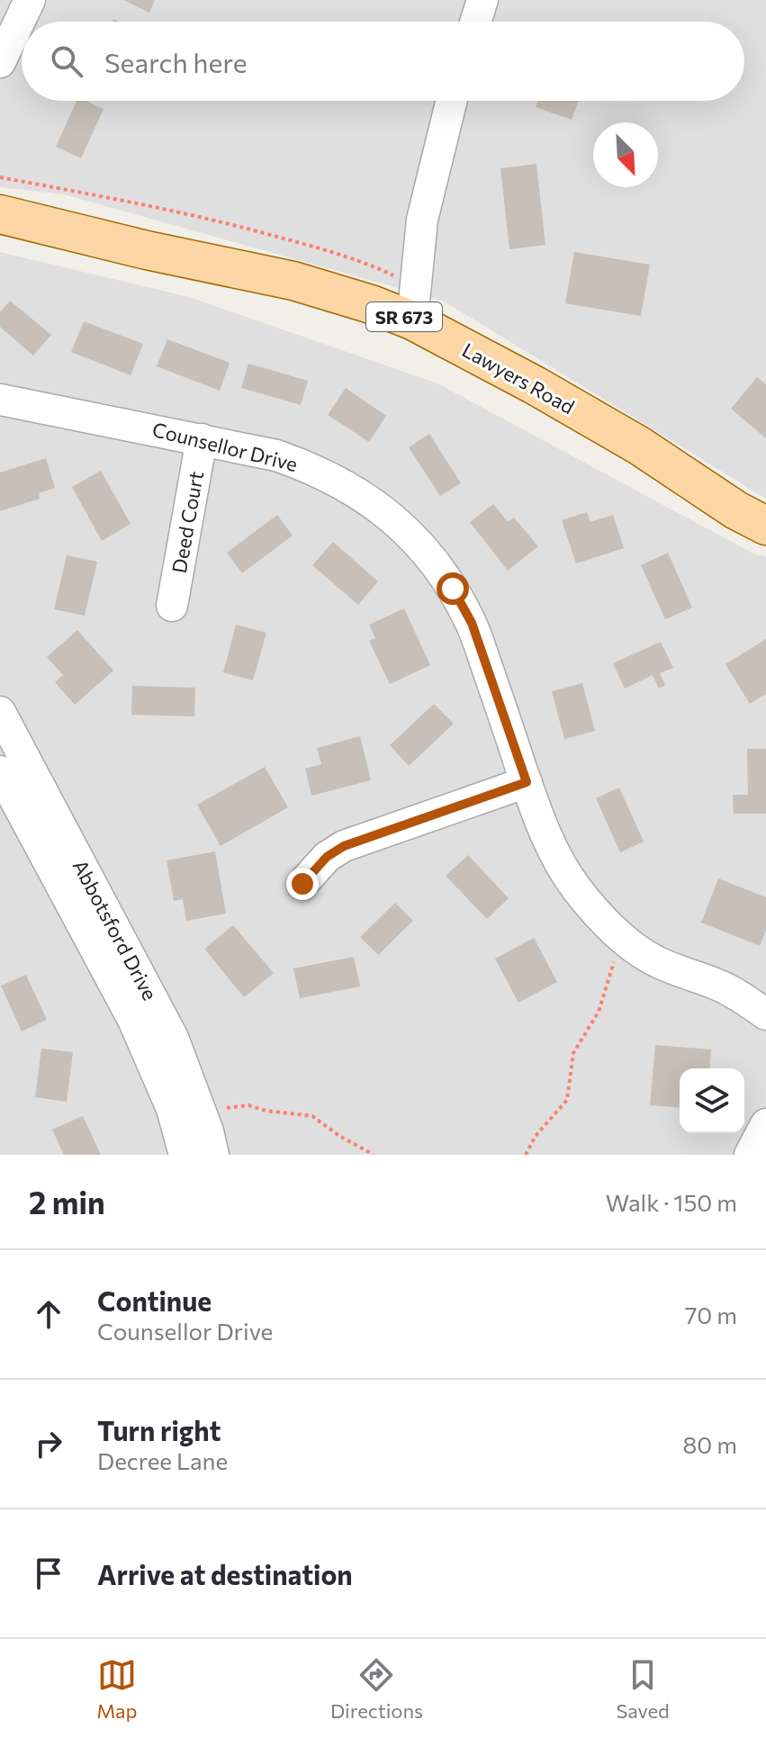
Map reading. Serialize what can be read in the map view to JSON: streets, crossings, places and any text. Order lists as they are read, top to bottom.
{
  "streets": {
    "main road": ["SR 673", "Lawyers Road"],
    "street": ["Counsellor Drive", "Deed Court", "Abbotsford Drive"]
  },
  "crossings": [
    ["Counsellor Drive", "Deed Court"]
  ],
  "north": "bottom right",
  "page": {
    "search": "Search here",
    "heading": ["2 min", "Walk · 150 m"],
    "list": [
      ["Continue", "Counsellor Drive", "70 m"],
      ["Turn right", "Decree Lane", "80 m"],
      "Arrive at destination"
    ],
    "nav": ["Map", "Directions", "Saved"]
  }
}
